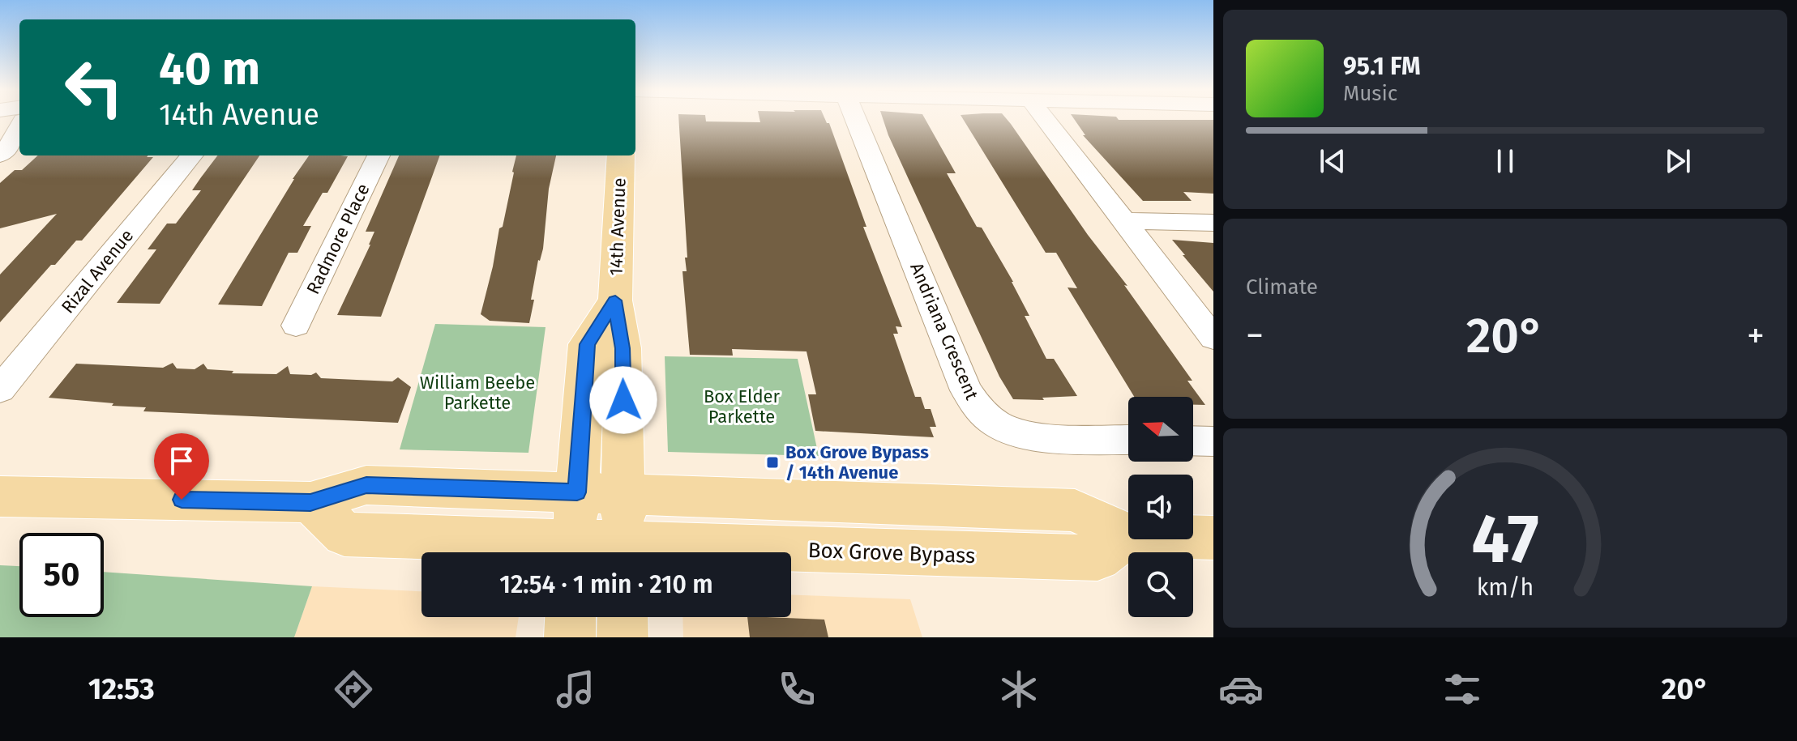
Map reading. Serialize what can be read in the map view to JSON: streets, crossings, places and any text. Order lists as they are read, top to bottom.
{
  "streets": {
    "main road": ["14th Avenue", "Box Grove Bypass"],
    "street": ["Radmore Place", "Rizal Avenue", "Andriana Crescent"]
  },
  "parks": ["William Beebe Parkette", "Box Elder Parkette"],
  "places": {
    "transit": ["Box Grove Bypass / 14th Avenue"]
  },
  "north": "left",
  "page": {
    "turn": ["40 m", "14th Avenue"],
    "song": ["95.1 FM", "Music"],
    "tile": "Climate",
    "heat": ["−", "20°", "+"],
    "limit": "50",
    "trip": "12:54 · 1 min · 210 m",
    "tabs": ["12:53", "20°"],
    "gauge": ["47", "km/h"]
  }
}
